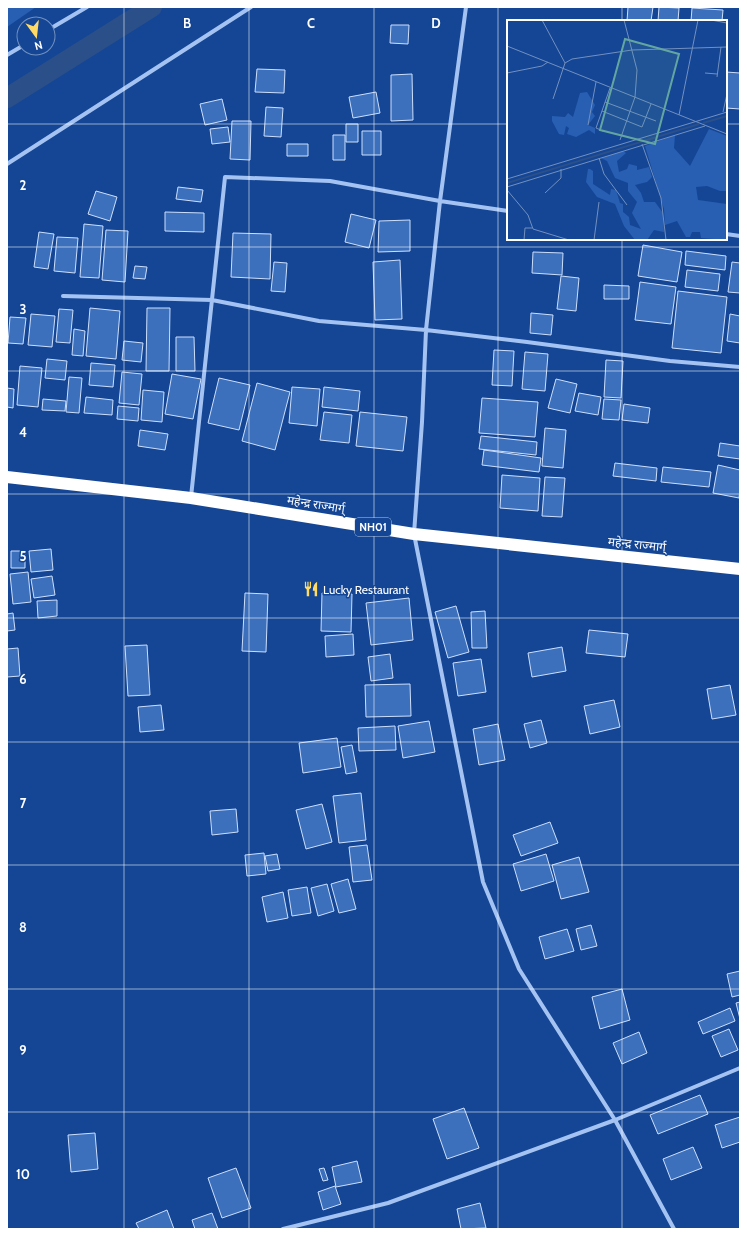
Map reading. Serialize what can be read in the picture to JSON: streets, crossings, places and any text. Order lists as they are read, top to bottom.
{
  "streets": {
    "highway": ["महेन्द्र राज्मार्ग्", "NH01"]
  },
  "places": {
    "restaurant": ["Lucky Restaurant"]
  },
  "north": "bottom",
  "grid": {
    "columns": ["B", "C", "D"],
    "rows": [
      "2",
      "3",
      "4",
      "5",
      "6",
      "7",
      "8",
      "9",
      "10"
    ]
  }
}
